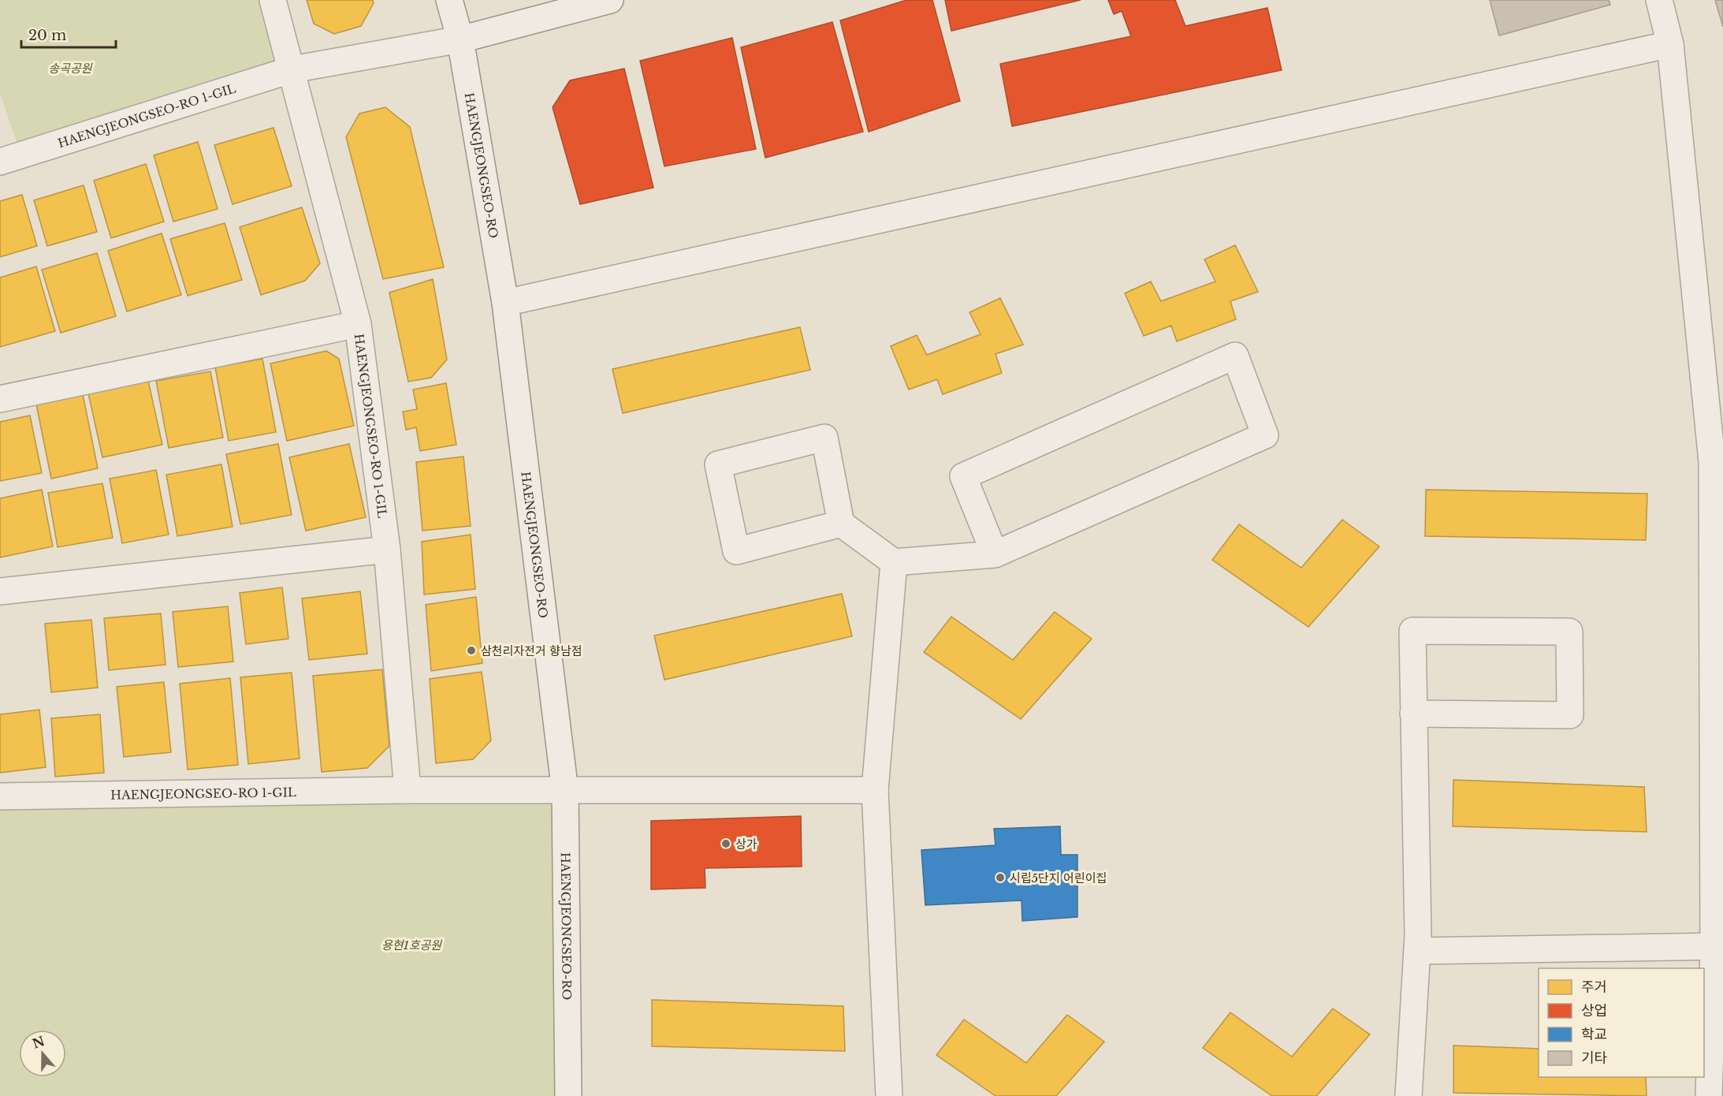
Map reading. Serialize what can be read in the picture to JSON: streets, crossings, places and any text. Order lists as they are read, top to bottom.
{
  "streets": {
    "street": ["HAENGJEONGSEO-RO 1-GIL", "HAENGJEONGSEO-RO"]
  },
  "crossings": [
    ["HAENGJEONGSEO-RO 1-GIL", "HAENGJEONGSEO-RO"]
  ],
  "parks": ["송곡공원", "용현1호공원"],
  "places": ["삼천리자전거 향남점", "상가", "시립5단지 어린이집"],
  "legend": [
    "주거",
    "상업",
    "학교",
    "기타"
  ],
  "scale_bar": "20 m",
  "north": "top"
}
